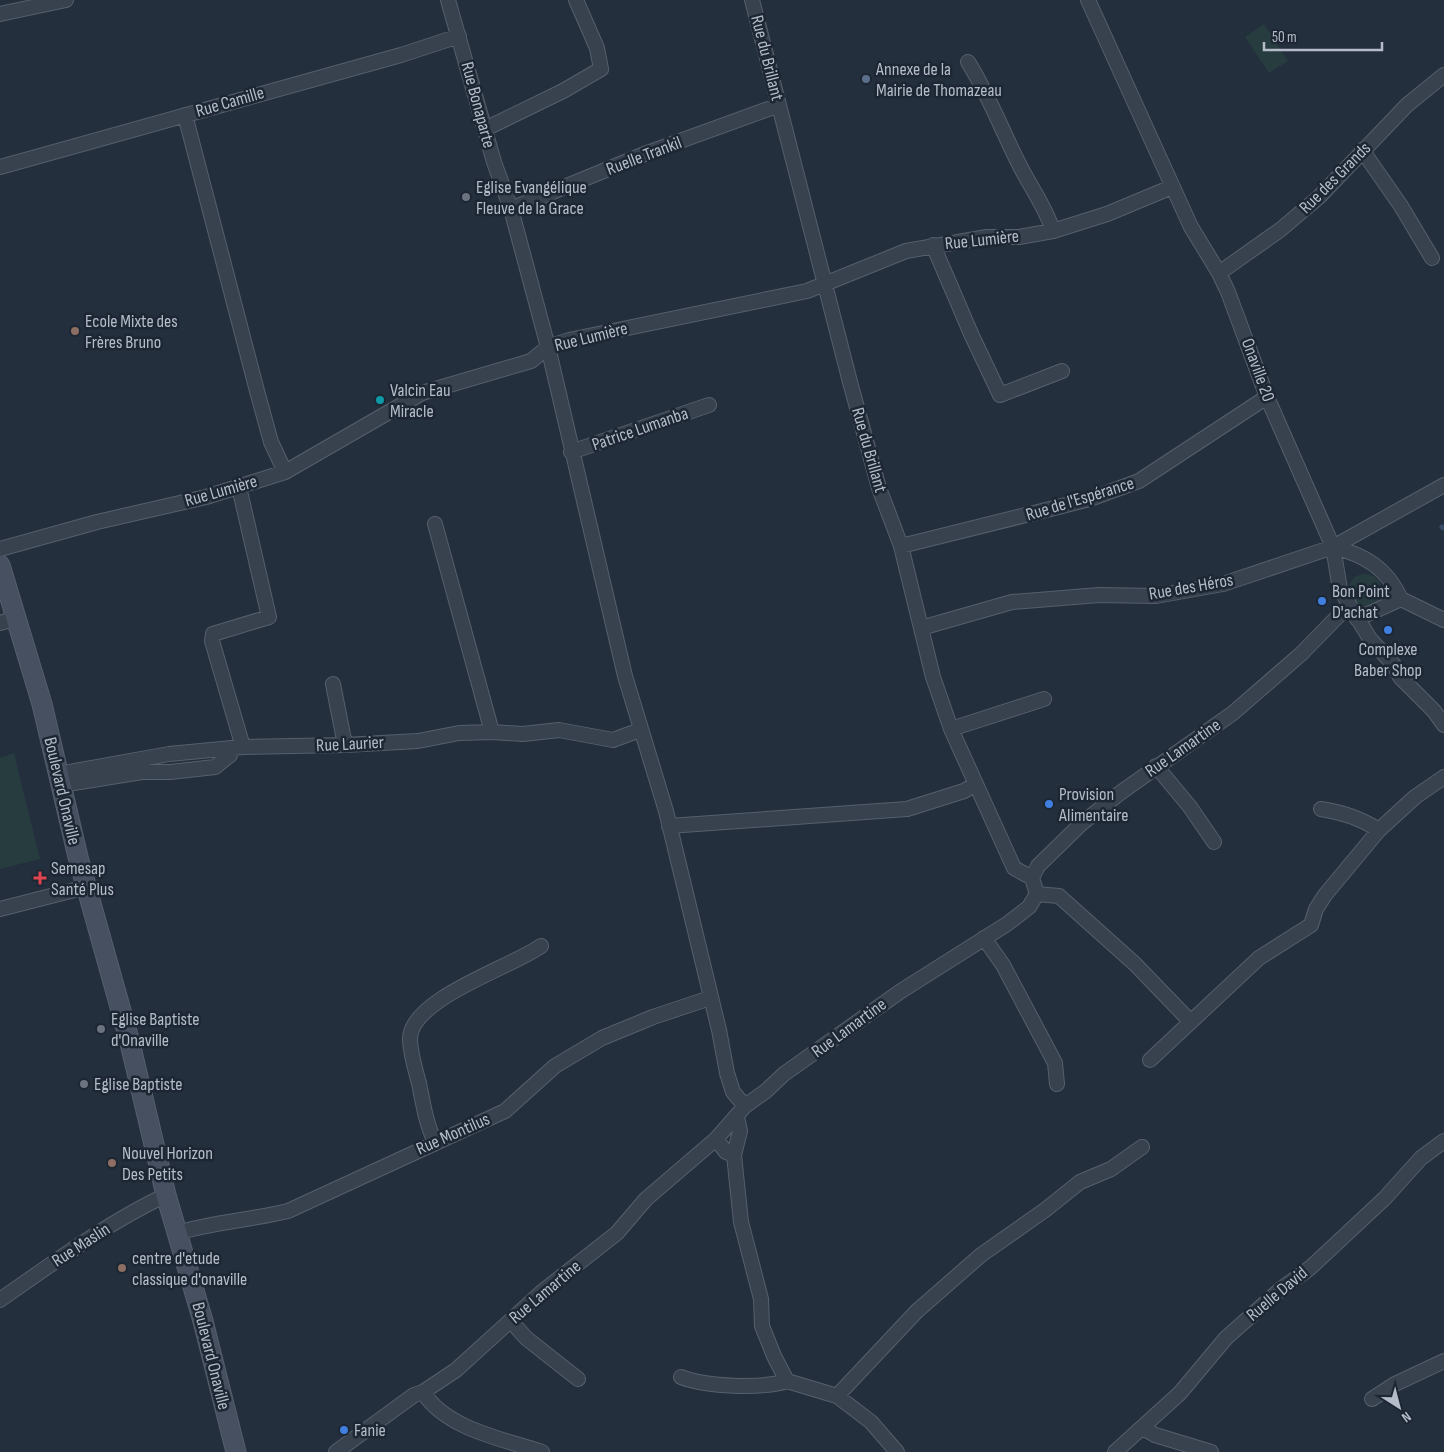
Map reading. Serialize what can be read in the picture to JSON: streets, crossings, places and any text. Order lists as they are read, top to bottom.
{
  "streets": {
    "street": [
      "Rue du Brillant",
      "Rue Camille",
      "Rue Bonaparte",
      "Ruelle Trankil",
      "Rue des Grands",
      "Rue Lumière",
      "Onaville 20",
      "Patrice Lumanba",
      "Rue de l'Espérance",
      "Rue des Héros",
      "Rue Laurier",
      "Rue Lamartine",
      "Boulevard Onaville",
      "Rue Montilus",
      "Rue Maslin",
      "Ruelle David"
    ]
  },
  "crossings": [
    ["Rue du Brillant", "Ruelle Trankil"],
    ["Rue du Brillant", "Rue Lumière"],
    ["Rue du Brillant", "Rue de l'Espérance"],
    ["Rue du Brillant", "Rue des Héros"],
    ["Rue du Brillant", "Rue Lamartine"],
    ["Rue Camille", "Rue Bonaparte"],
    ["Rue Bonaparte", "Ruelle Trankil"],
    ["Rue Bonaparte", "Rue Lumière"],
    ["Rue Bonaparte", "Patrice Lumanba"],
    ["Rue Bonaparte", "Rue Laurier"],
    ["Rue Bonaparte", "Rue Lamartine"],
    ["Rue Bonaparte", "Rue Montilus"],
    ["Rue des Grands", "Onaville 20"],
    ["Rue Lumière", "Onaville 20"],
    ["Onaville 20", "Rue de l'Espérance"],
    ["Onaville 20", "Rue des Héros"],
    ["Onaville 20", "Rue Lamartine"],
    ["Rue Laurier", "Boulevard Onaville"],
    ["Boulevard Onaville", "Rue Montilus"],
    ["Boulevard Onaville", "Rue Maslin"]
  ],
  "places": {
    "other": [
      "Annexe de la Mairie de Thomazeau",
      "Eglise Evangélique Fleuve de la Grace",
      "Ecole Mixte des Frères Bruno",
      "Valcin Eau Miracle",
      "Bon Point D'achat",
      "Complexe Baber Shop",
      "Provision Alimentaire",
      "Eglise Baptiste d'Onaville",
      "Eglise Baptiste",
      "Nouvel Horizon Des Petits",
      "centre d'etude classique d'onaville",
      "Fanie"
    ],
    "health": ["Semesap Santé Plus"]
  },
  "scale_bar": "50 m",
  "north": "bottom right"
}
